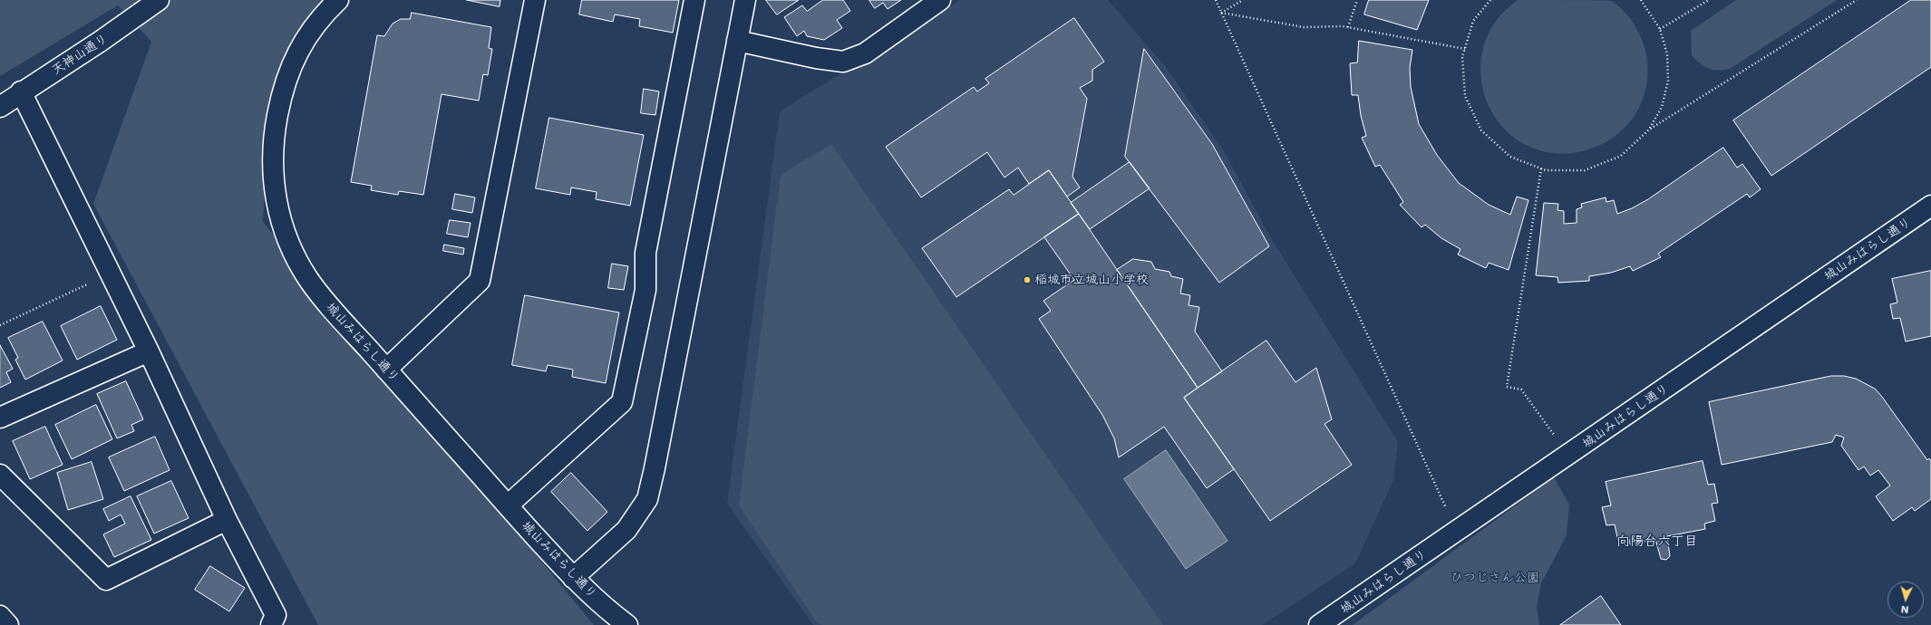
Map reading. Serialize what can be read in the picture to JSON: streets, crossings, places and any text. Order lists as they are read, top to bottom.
{
  "streets": {
    "street": ["天神山通り", "城山みはらし通り"]
  },
  "districts": ["向陽台六丁目"],
  "parks": ["ひつじさん公園"],
  "places": ["稲城市立城山小学校"],
  "north": "bottom"
}
